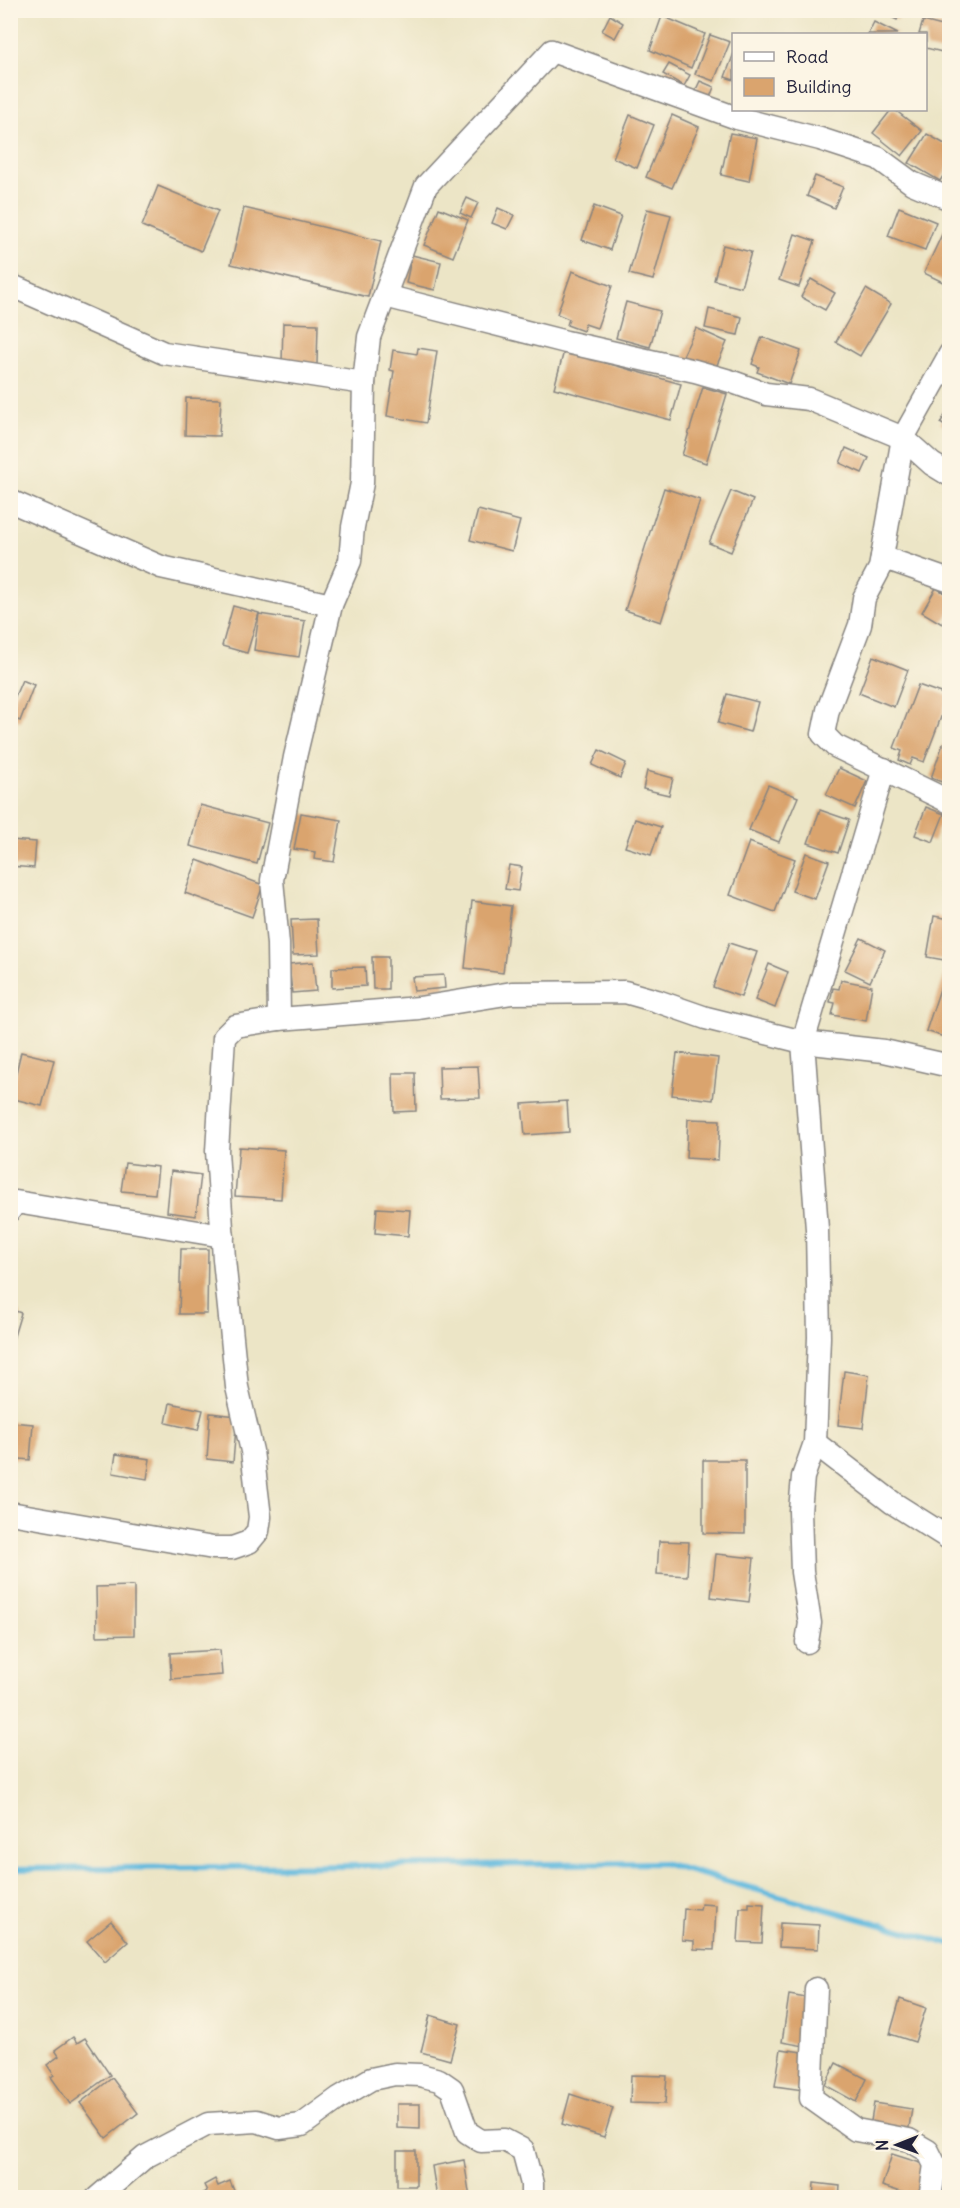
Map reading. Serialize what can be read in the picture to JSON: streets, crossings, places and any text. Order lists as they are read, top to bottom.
{
  "legend": ["Road", "Building"],
  "north": "left"
}
